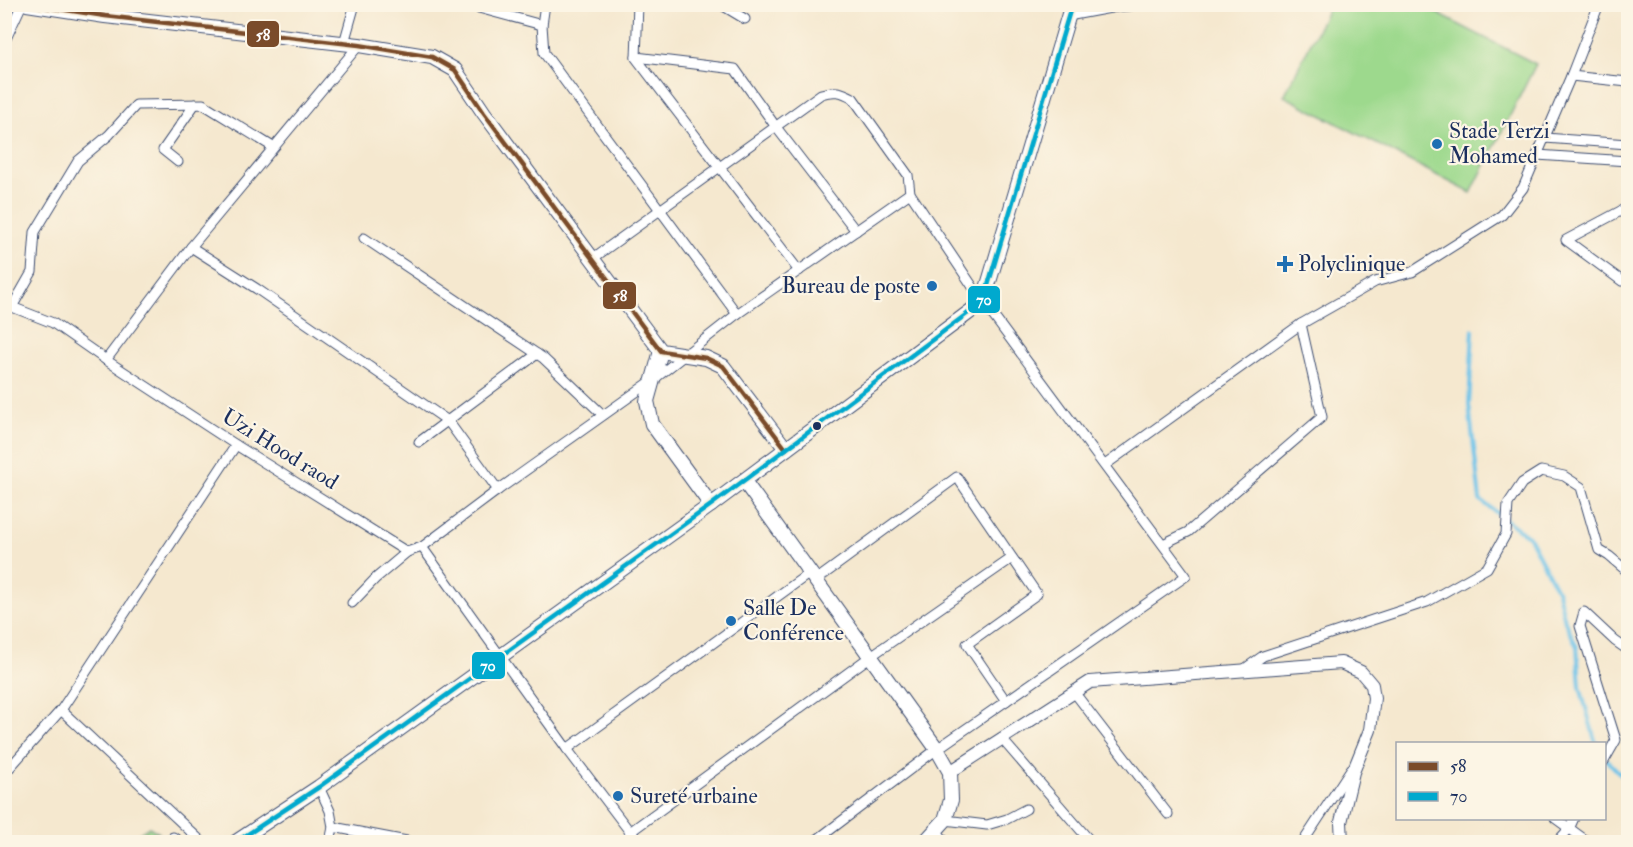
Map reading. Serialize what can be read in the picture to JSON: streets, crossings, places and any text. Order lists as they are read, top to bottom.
{
  "streets": {
    "street": ["Uzi Hood raod"]
  },
  "places": {
    "other": [
      "Stade Terzi Mohamed",
      "Bureau de poste",
      "Salle De Conférence",
      "Sureté urbaine"
    ],
    "health": ["Polyclinique"]
  },
  "lines": ["transit line 58", "transit line 70"],
  "legend": ["58", "70"]
}
